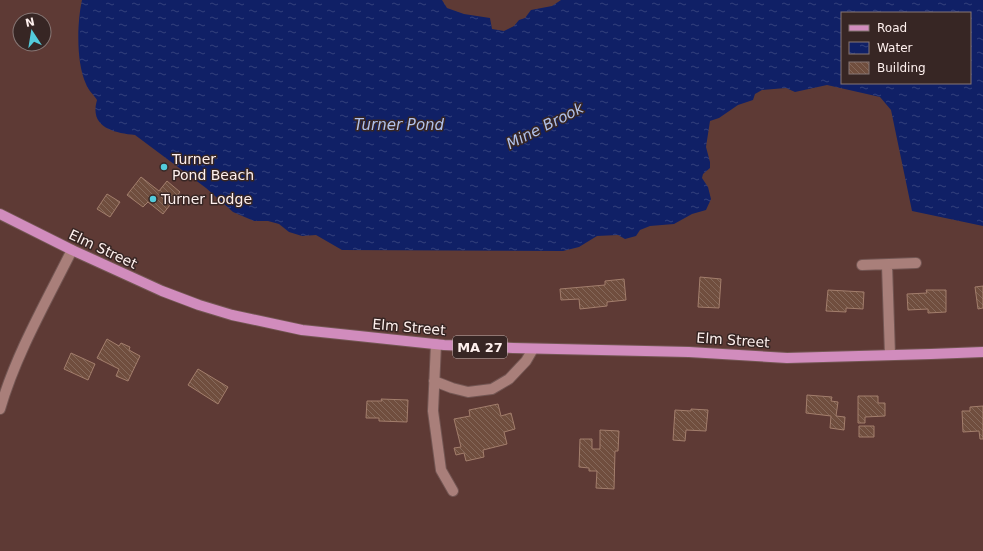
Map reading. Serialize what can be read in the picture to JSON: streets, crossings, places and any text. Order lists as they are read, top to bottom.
{
  "streets": {
    "main road": ["Elm Street", "MA 27"]
  },
  "water": ["Turner Pond", "Mine Brook"],
  "places": ["Turner Pond Beach", "Turner Lodge"],
  "legend": ["Road", "Water", "Building"],
  "north": "top"
}
